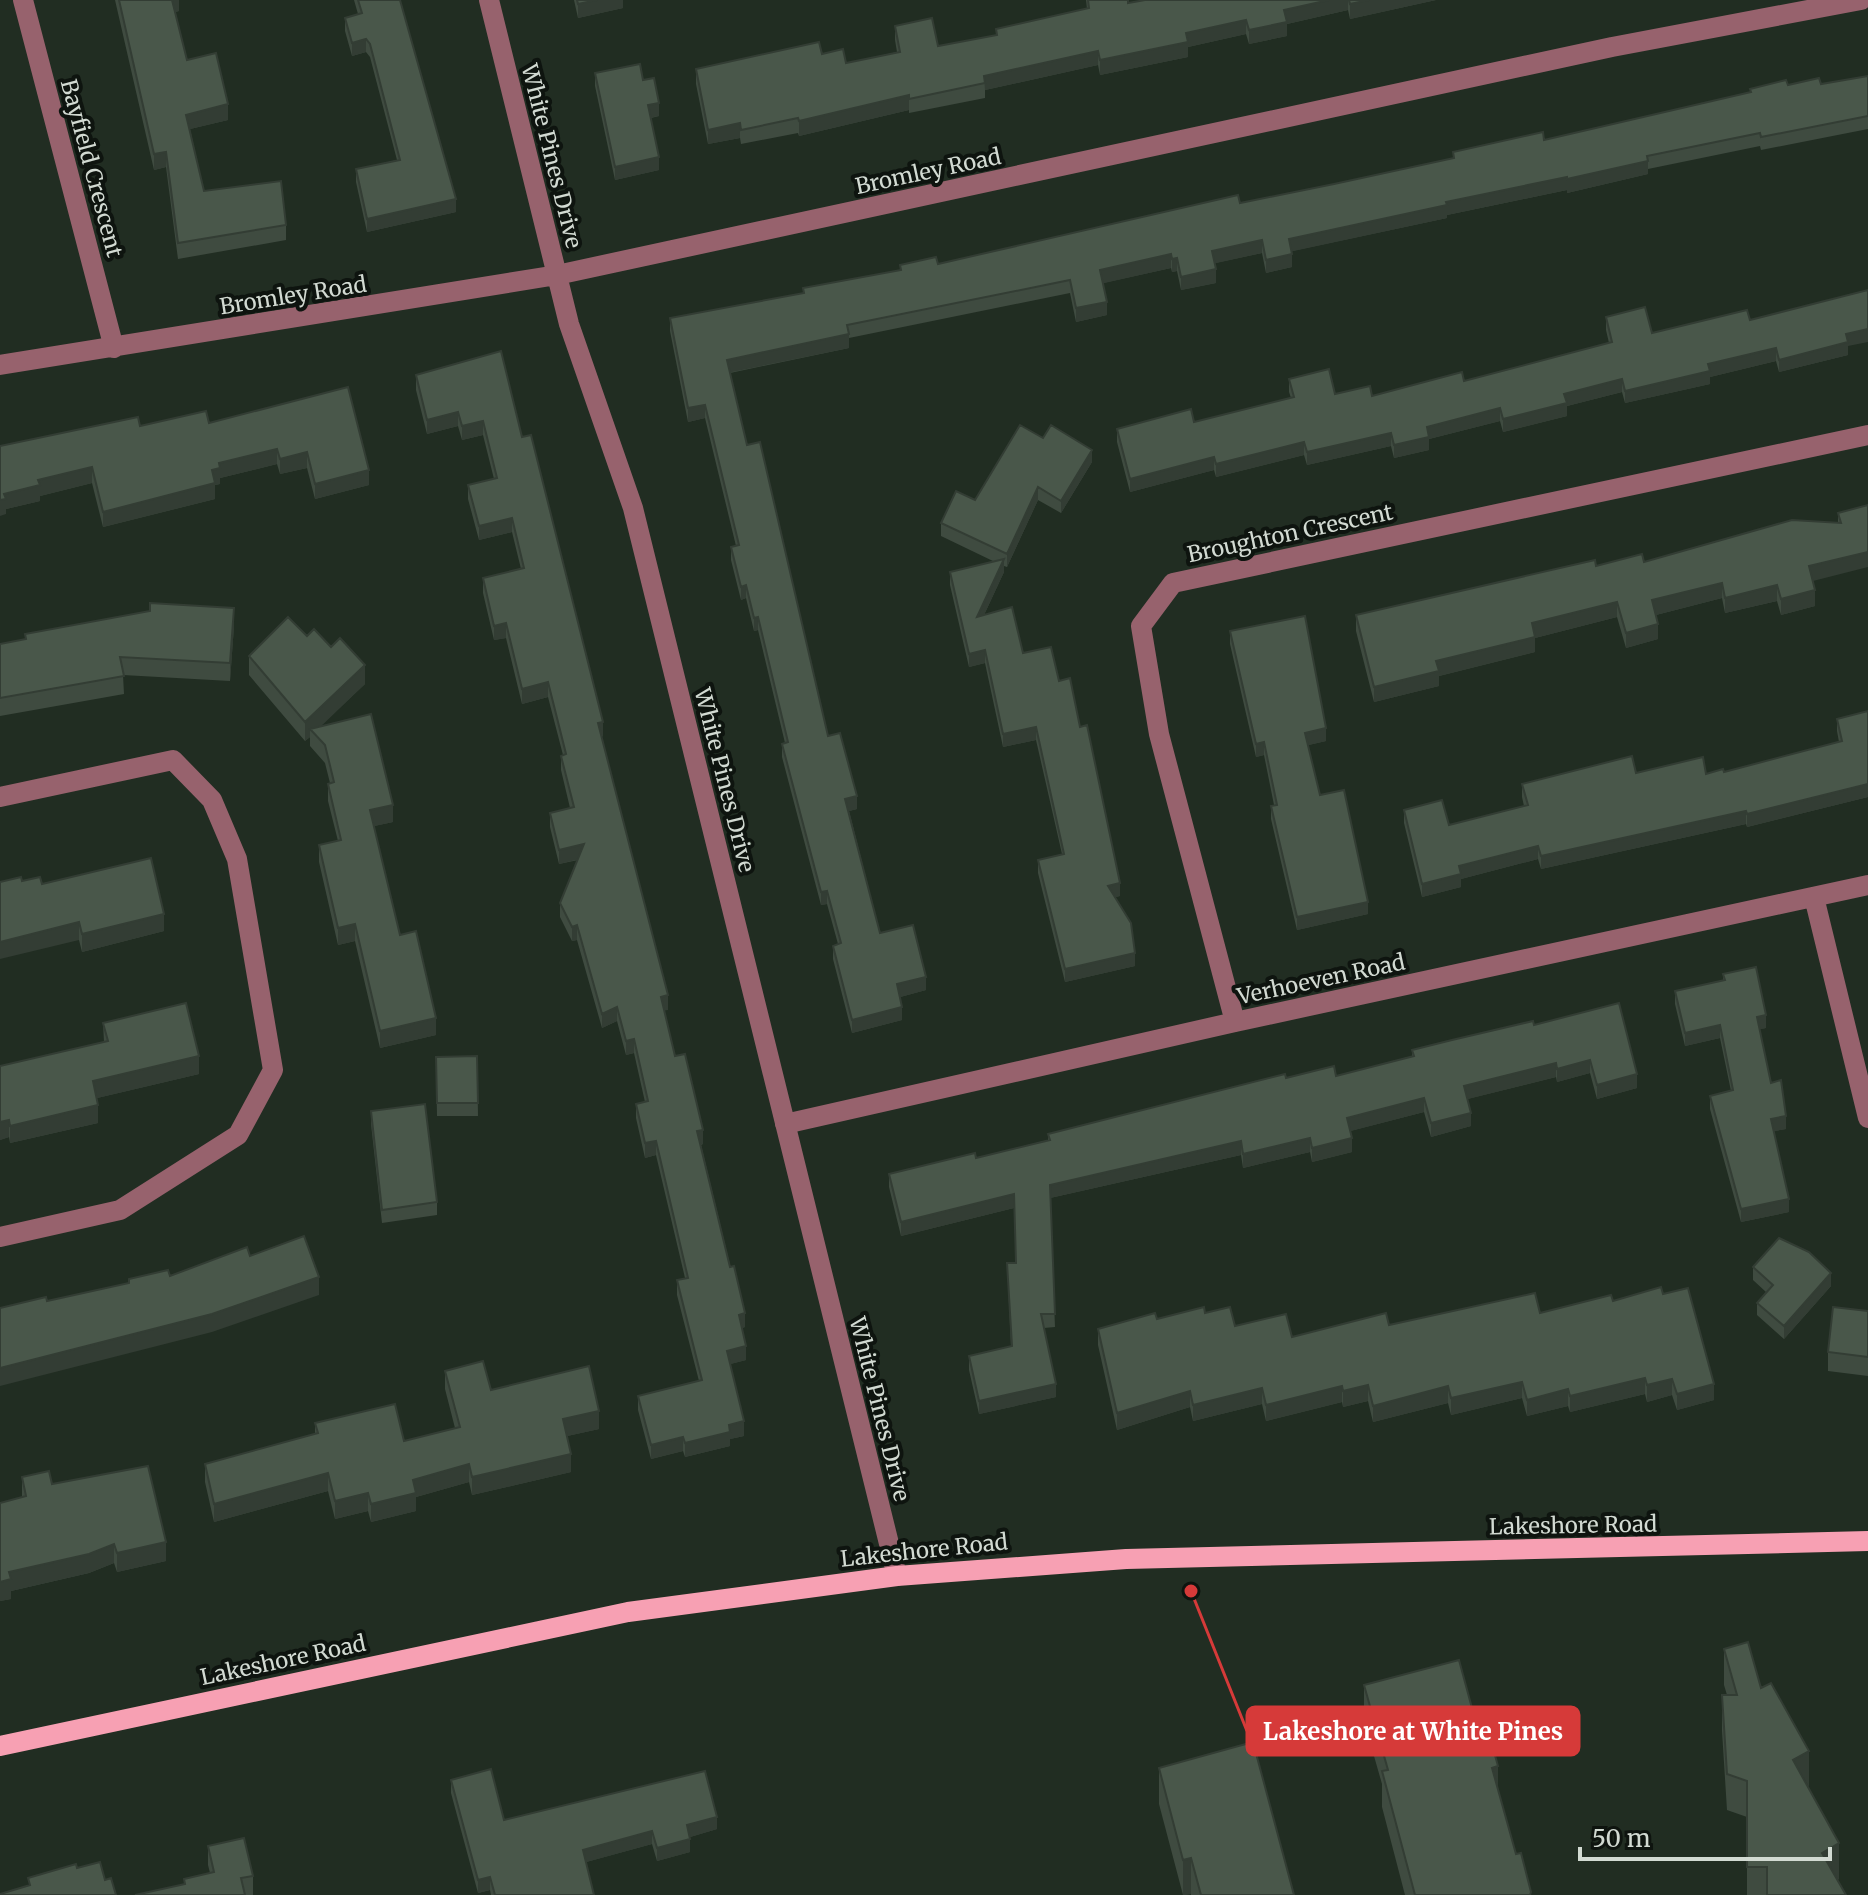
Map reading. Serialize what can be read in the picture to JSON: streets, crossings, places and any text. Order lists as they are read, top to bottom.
{
  "streets": {
    "main road": ["Lakeshore Road"],
    "street": [
      "White Pines Drive",
      "Bayfield Crescent",
      "Bromley Road",
      "Broughton Crescent",
      "Verhoeven Road"
    ]
  },
  "crossings": [
    ["White Pines Drive", "Bromley Road"],
    ["White Pines Drive", "Verhoeven Road"],
    ["White Pines Drive", "Lakeshore Road"],
    ["Bayfield Crescent", "Bromley Road"],
    ["Broughton Crescent", "Verhoeven Road"]
  ],
  "places": ["Lakeshore at White Pines"],
  "scale_bar": "50 m"
}
